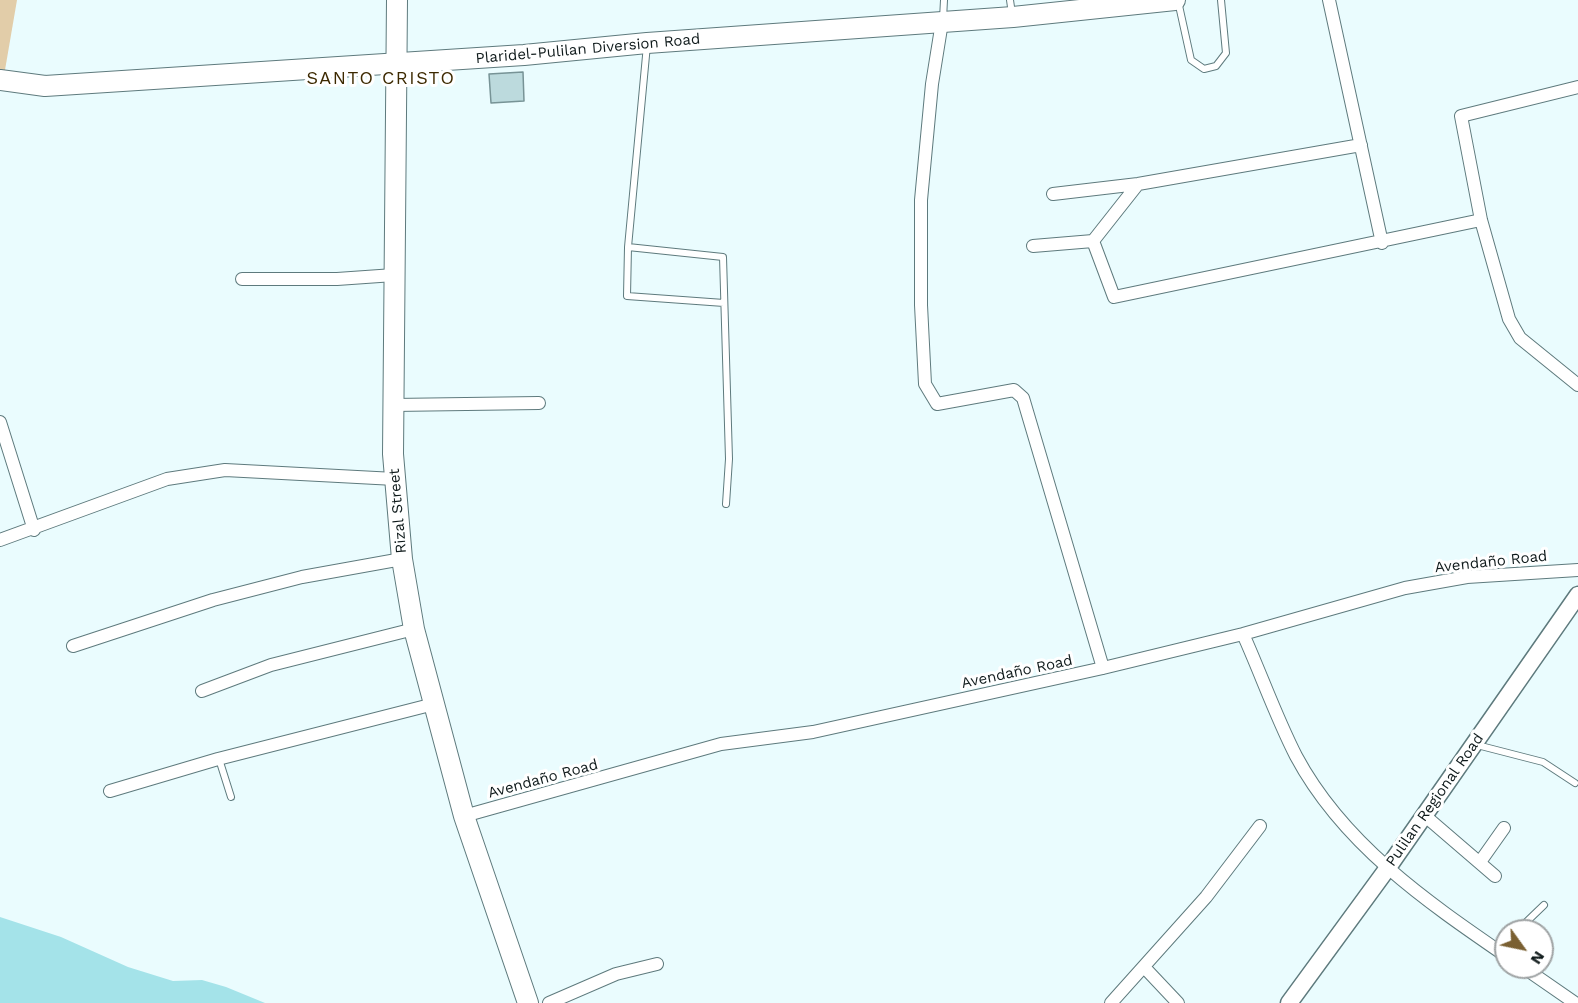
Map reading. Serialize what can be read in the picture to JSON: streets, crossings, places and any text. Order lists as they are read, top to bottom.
{
  "streets": {
    "main road": ["Plaridel-Pulilan Diversion Road", "Rizal Street", "Pulilan Regional Road"],
    "street": ["Avendaño Road"]
  },
  "crossings": [
    ["Plaridel-Pulilan Diversion Road", "Rizal Street"],
    ["Rizal Street", "Avendaño Road"]
  ],
  "districts": ["SANTO CRISTO"],
  "north": "bottom right"
}
